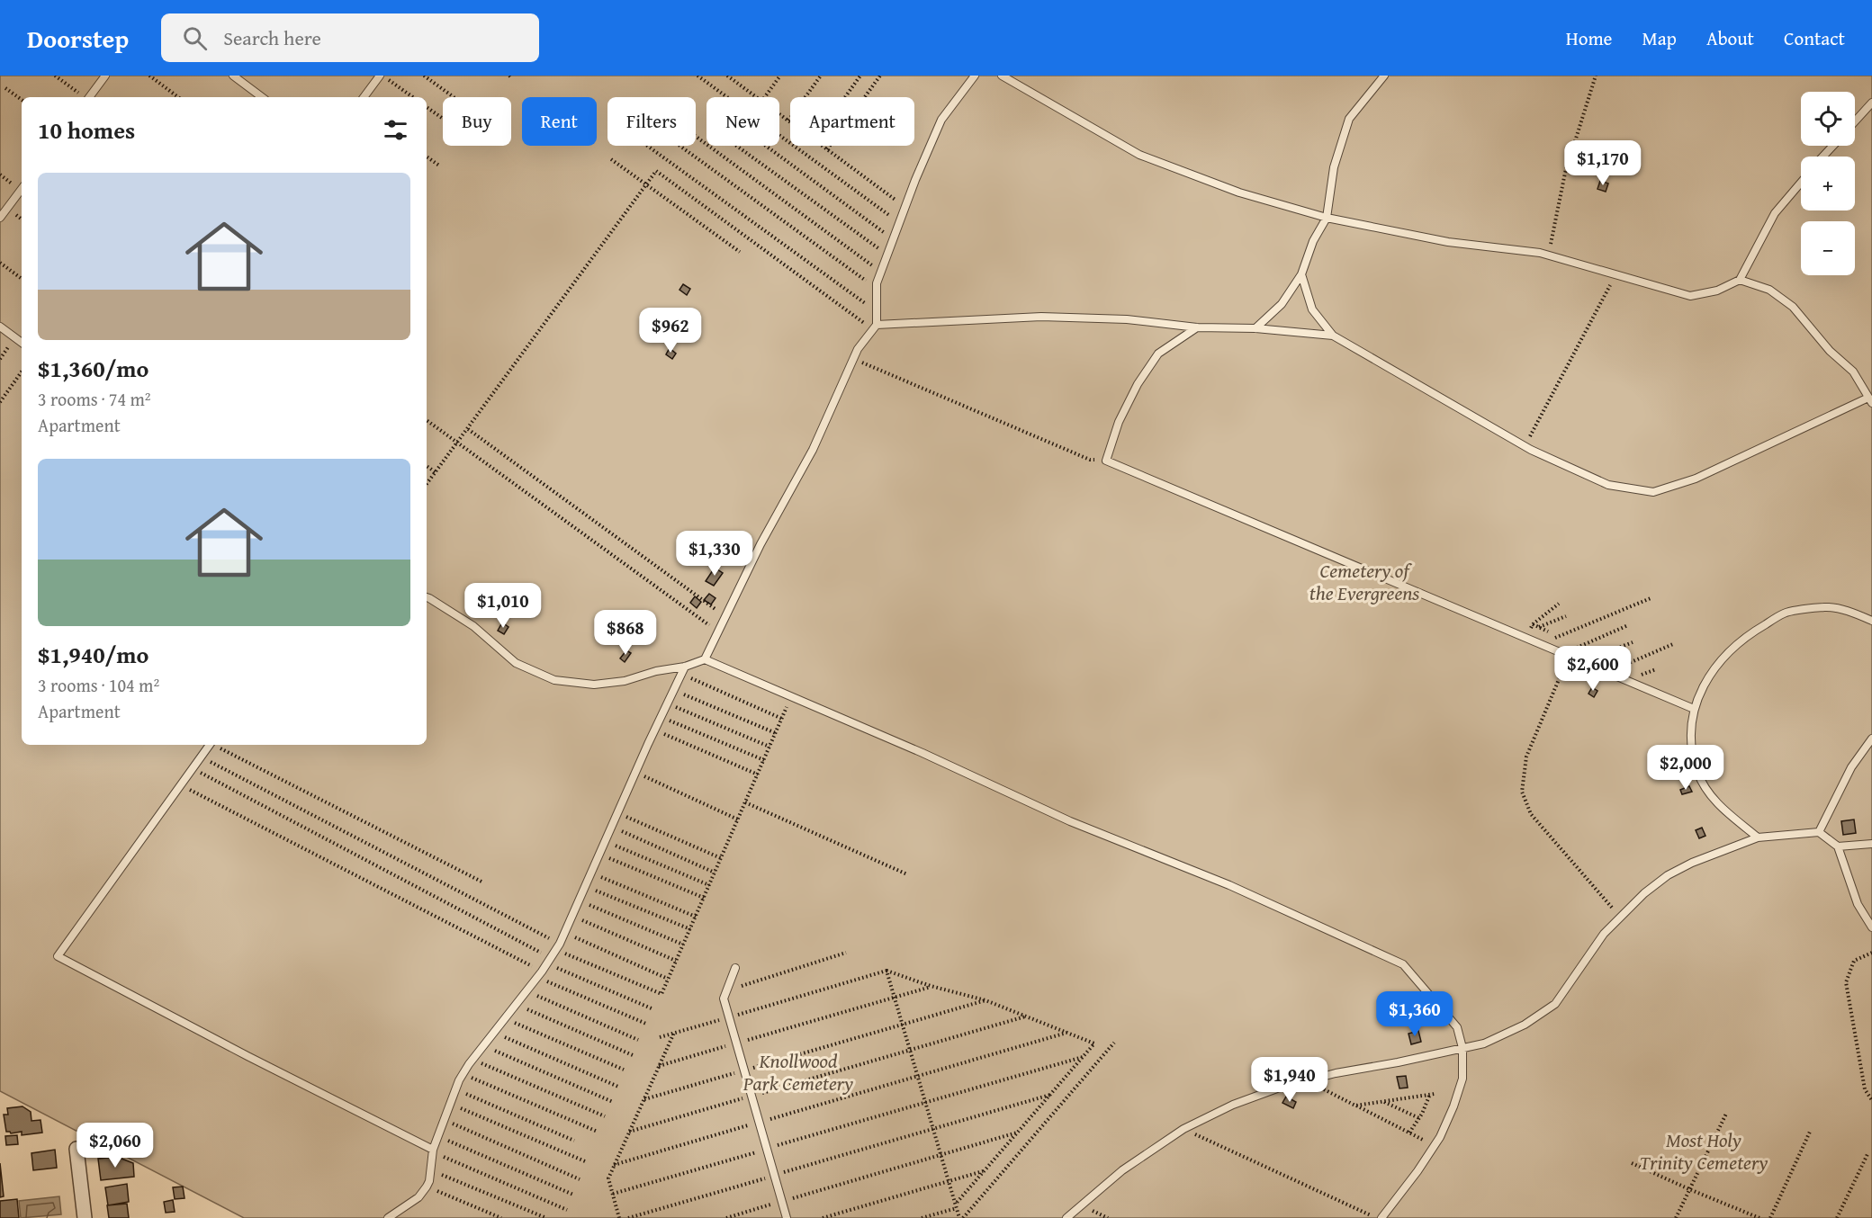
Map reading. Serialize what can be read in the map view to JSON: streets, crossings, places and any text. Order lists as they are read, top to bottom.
{
  "parks": ["Cemetery of the Evergreens", "Knollwood Park Cemetery", "Most Holy Trinity Cemetery"],
  "page": {
    "header": "Doorstep",
    "search": "Search here",
    "nav": [
      "Home",
      "Map",
      "About",
      "Contact"
    ],
    "map_buttons": ["+", "−"],
    "chip": [
      "Buy",
      "Rent",
      "Filters",
      "New",
      "Apartment"
    ],
    "heading": "10 homes",
    "price": [
      "$1,170",
      "$962",
      "$1,330",
      "$1,010",
      "$868",
      "$2,600",
      "$2,000",
      "$1,360",
      "$1,940",
      "$2,060"
    ],
    "list": [
      {
        "name": "$1,360/mo",
        "note": "3 rooms · 74 m² · Apartment"
      },
      {
        "name": "$1,940/mo",
        "note": "3 rooms · 104 m² · Apartment"
      }
    ]
  }
}
